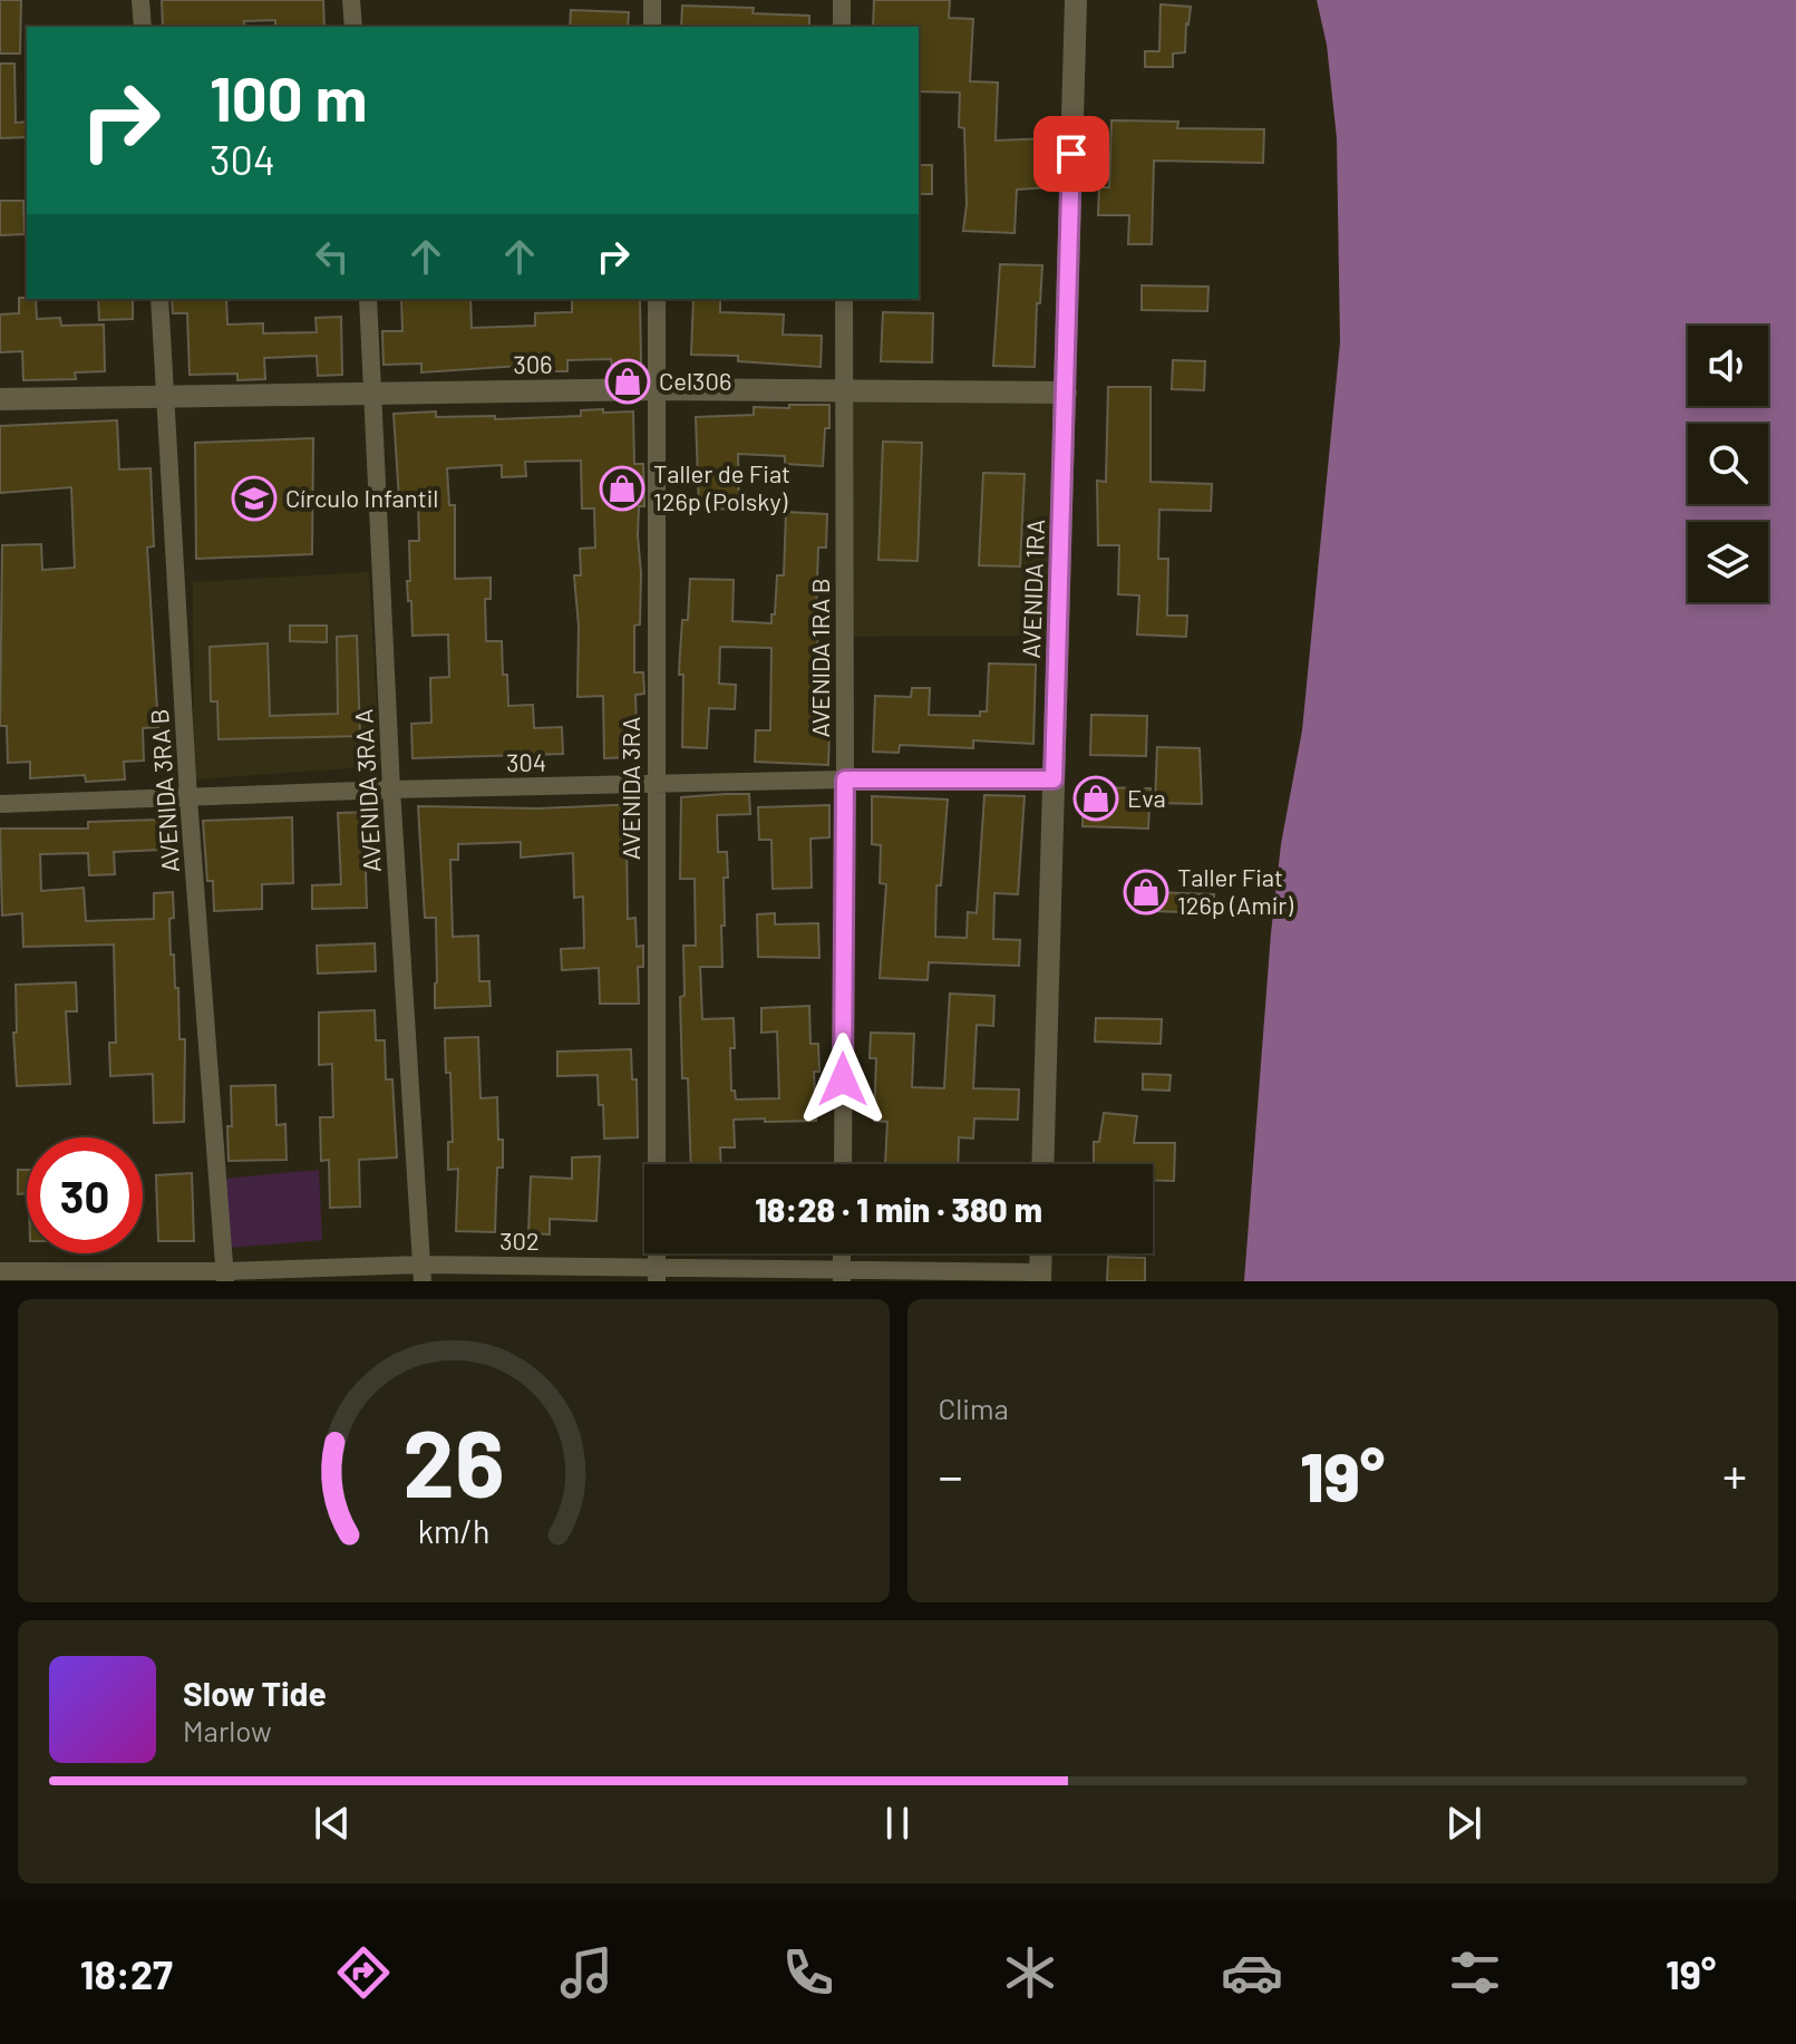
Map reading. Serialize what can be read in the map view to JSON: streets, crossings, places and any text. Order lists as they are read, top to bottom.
{
  "streets": {
    "street": [
      "306",
      "AVENIDA 1RA",
      "AVENIDA 1RA B",
      "304",
      "AVENIDA 3RA",
      "AVENIDA 3RA B",
      "AVENIDA 3RA A",
      "302"
    ]
  },
  "crossings": [
    ["306", "AVENIDA 1RA"],
    ["306", "AVENIDA 1RA B"],
    ["306", "AVENIDA 3RA"],
    ["306", "AVENIDA 3RA B"],
    ["306", "AVENIDA 3RA A"],
    ["AVENIDA 1RA", "304"],
    ["AVENIDA 1RA B", "304"],
    ["304", "AVENIDA 3RA"],
    ["304", "AVENIDA 3RA B"],
    ["304", "AVENIDA 3RA A"],
    ["AVENIDA 3RA", "302"],
    ["AVENIDA 3RA B", "302"],
    ["AVENIDA 3RA A", "302"]
  ],
  "places": {
    "shop": [
      "Cel306",
      "Taller de Fiat 126p (Polsky)",
      "Eva",
      "Taller Fiat 126p (Amir)"
    ],
    "school or university": ["Círculo Infantil"]
  },
  "page": {
    "turn": ["100 m", "304"],
    "limit": "30",
    "trip": "18:28 · 1 min · 380 m",
    "tile": "Clima",
    "heat": ["−", "19°", "+"],
    "song": ["Slow Tide", "Marlow"],
    "tabs": ["18:27", "19°"],
    "gauge": ["26", "km/h"]
  }
}
